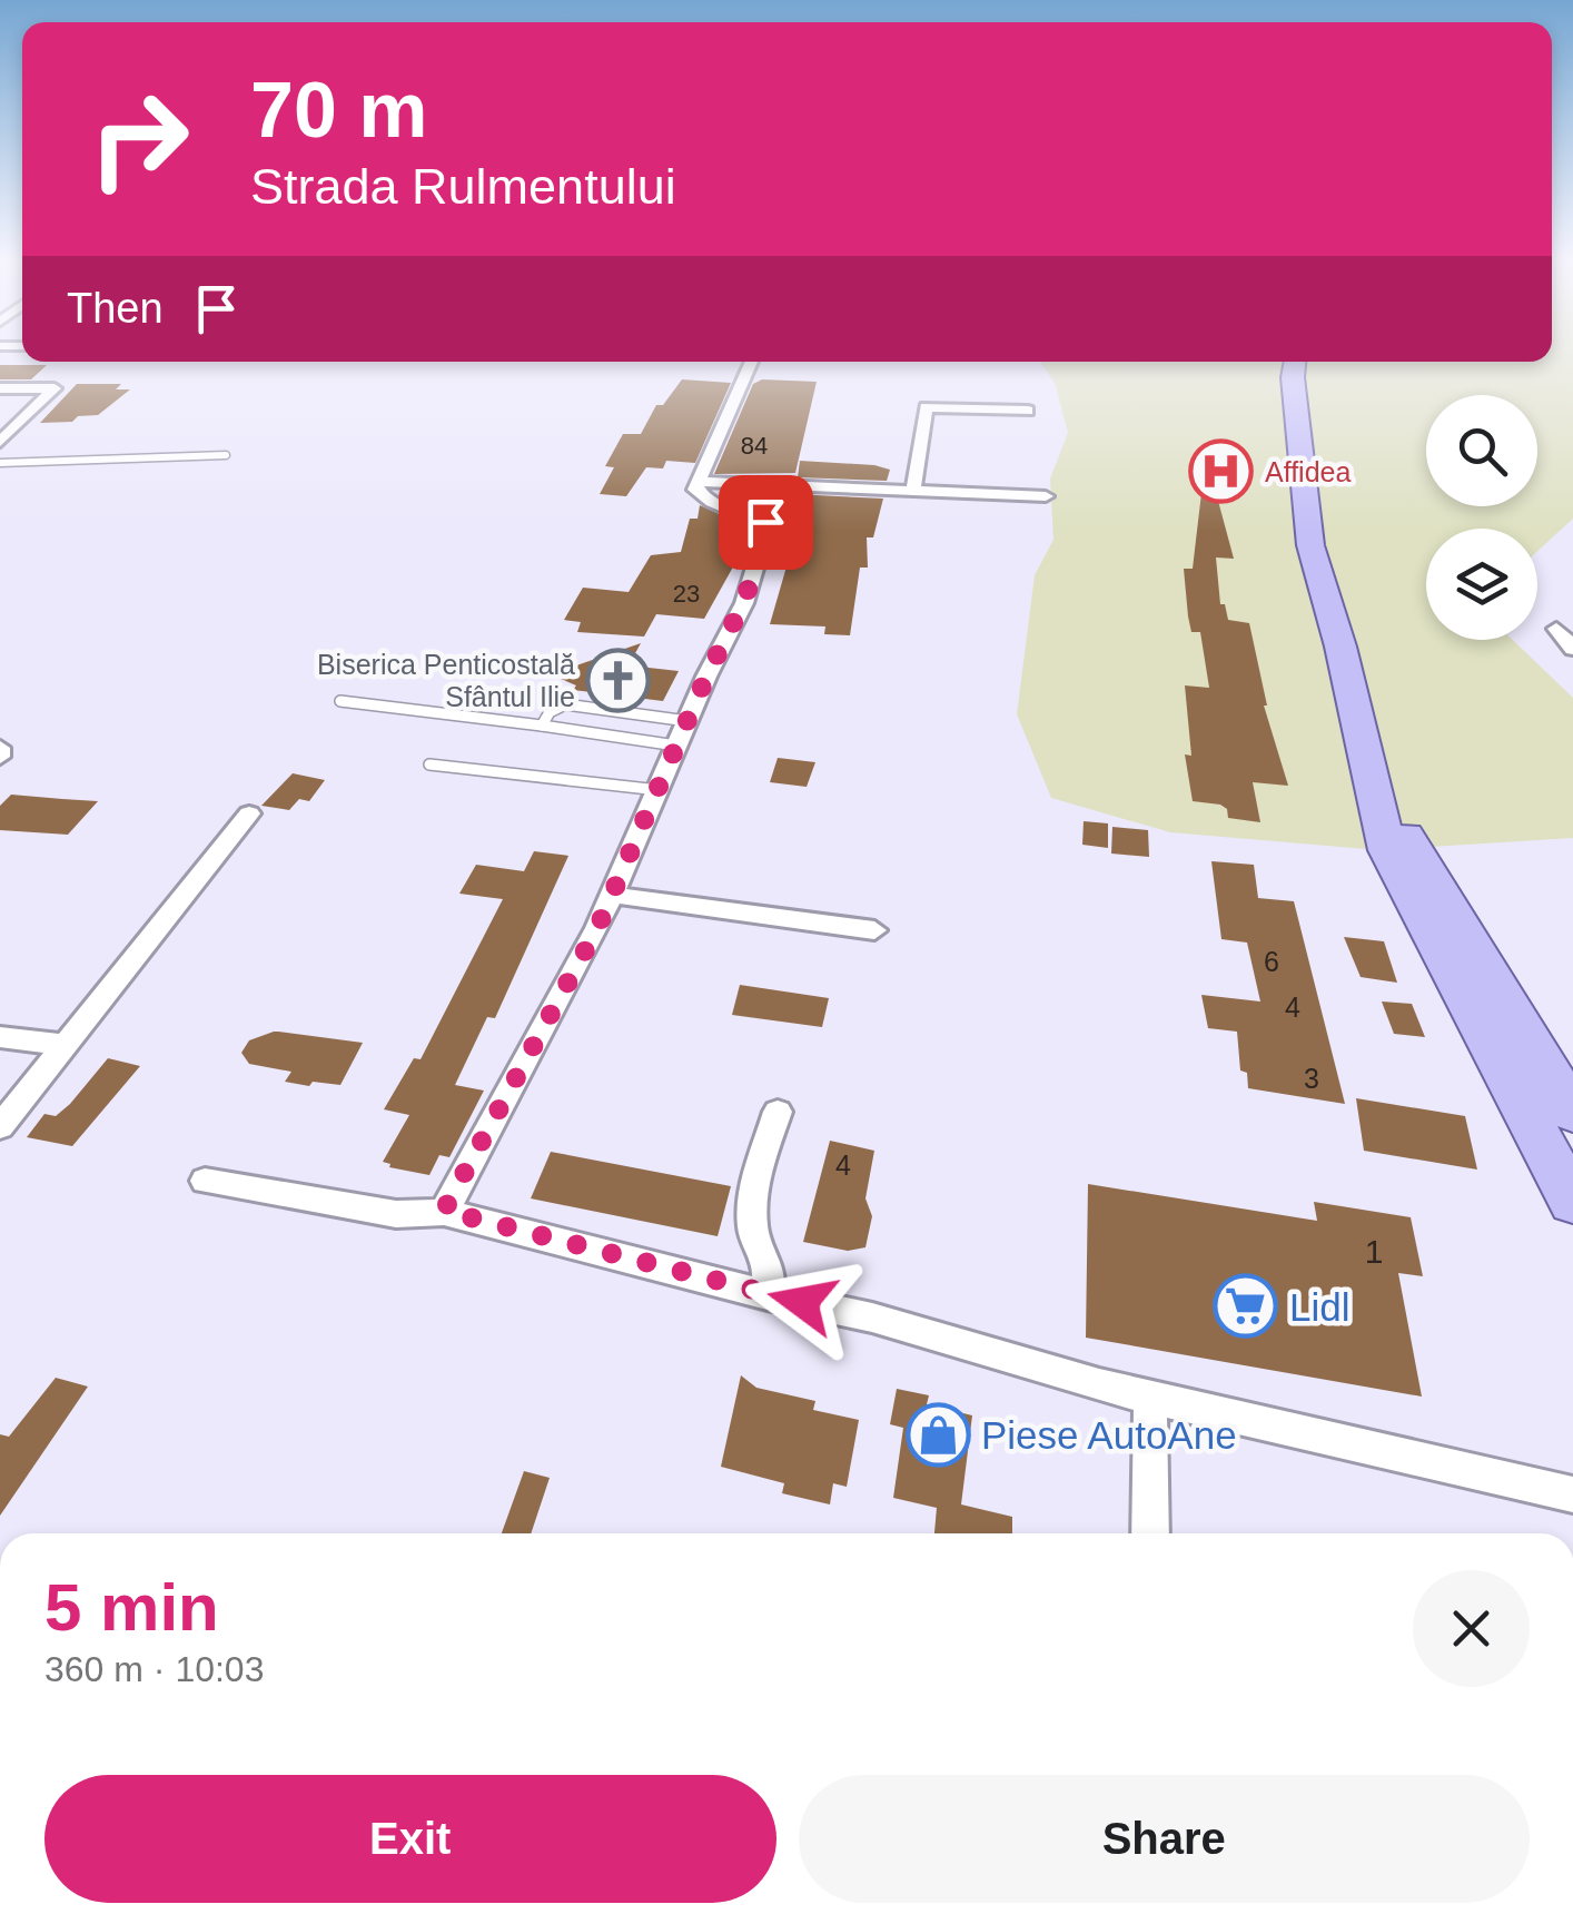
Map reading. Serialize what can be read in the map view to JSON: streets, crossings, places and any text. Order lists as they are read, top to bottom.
{
  "places": {
    "hospital": ["Affidea"],
    "church": ["Biserica Penticostală Sfântul Ilie"],
    "supermarket": ["Lidl"],
    "shop": ["Piese AutoAne"]
  },
  "house_numbers": [
    "84",
    "23",
    "6",
    "4",
    "3",
    "4",
    "1"
  ],
  "page": {
    "turn": ["70 m", "Strada Rulmentului"],
    "then": "Then",
    "heading": ["5 min", "360 m · 10:03"],
    "buttons": ["Exit", "Share"]
  }
}
